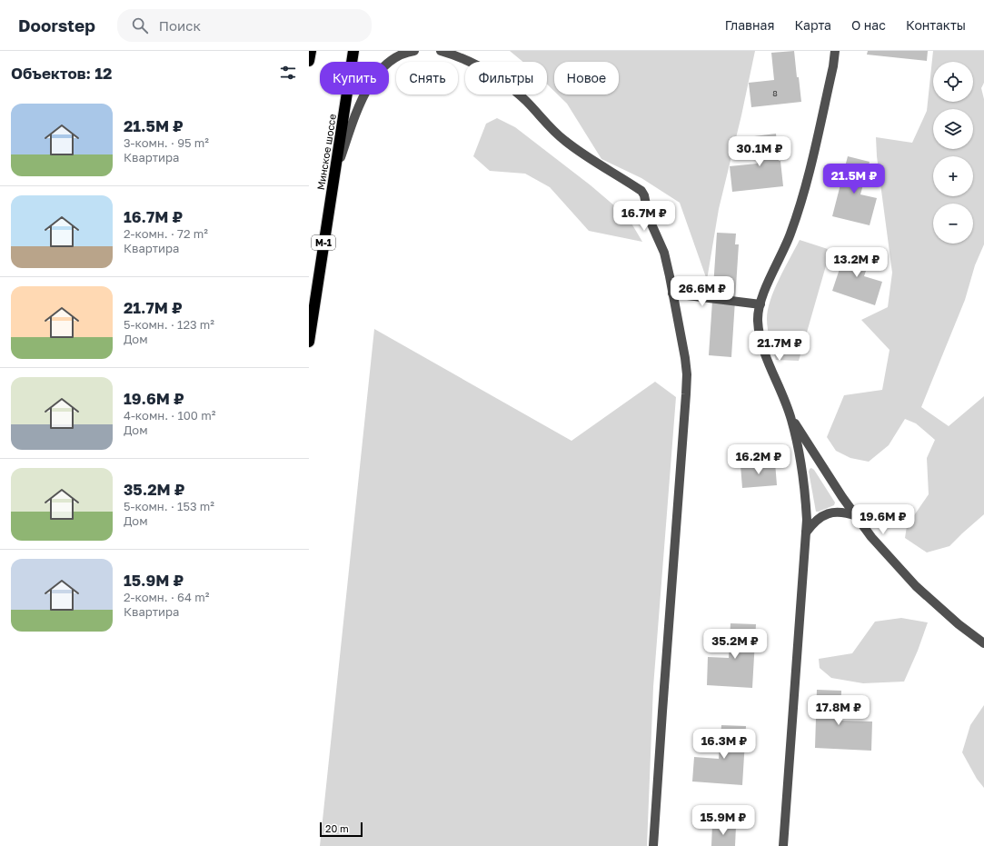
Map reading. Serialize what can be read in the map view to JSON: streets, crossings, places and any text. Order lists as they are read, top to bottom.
{
  "streets": {
    "highway": ["Минское шоссе", "М-1"]
  },
  "house_numbers": ["8"],
  "scale_bar": "20 m",
  "page": {
    "header": "Doorstep",
    "search": "Поиск",
    "nav": [
      "Главная",
      "Карта",
      "О нас",
      "Контакты"
    ],
    "heading": "Объектов: 12",
    "map_buttons": ["+", "−"],
    "chip": [
      "Купить",
      "Снять",
      "Фильтры",
      "Новое"
    ],
    "list": [
      {
        "name": "21.5M ₽",
        "note": "3-комн. · 95 m² · Квартира"
      },
      {
        "name": "16.7M ₽",
        "note": "2-комн. · 72 m² · Квартира"
      },
      {
        "name": "21.7M ₽",
        "note": "5-комн. · 123 m² · Дом"
      },
      {
        "name": "19.6M ₽",
        "note": "4-комн. · 100 m² · Дом"
      },
      {
        "name": "35.2M ₽",
        "note": "5-комн. · 153 m² · Дом"
      },
      {
        "name": "15.9M ₽",
        "note": "2-комн. · 64 m² · Квартира"
      }
    ],
    "price": [
      "30.1M ₽",
      "21.5M ₽",
      "16.7M ₽",
      "13.2M ₽",
      "26.6M ₽",
      "21.7M ₽",
      "16.2M ₽",
      "19.6M ₽",
      "35.2M ₽",
      "17.8M ₽",
      "16.3M ₽",
      "15.9M ₽"
    ],
    "scale": "20 m"
  }
}
